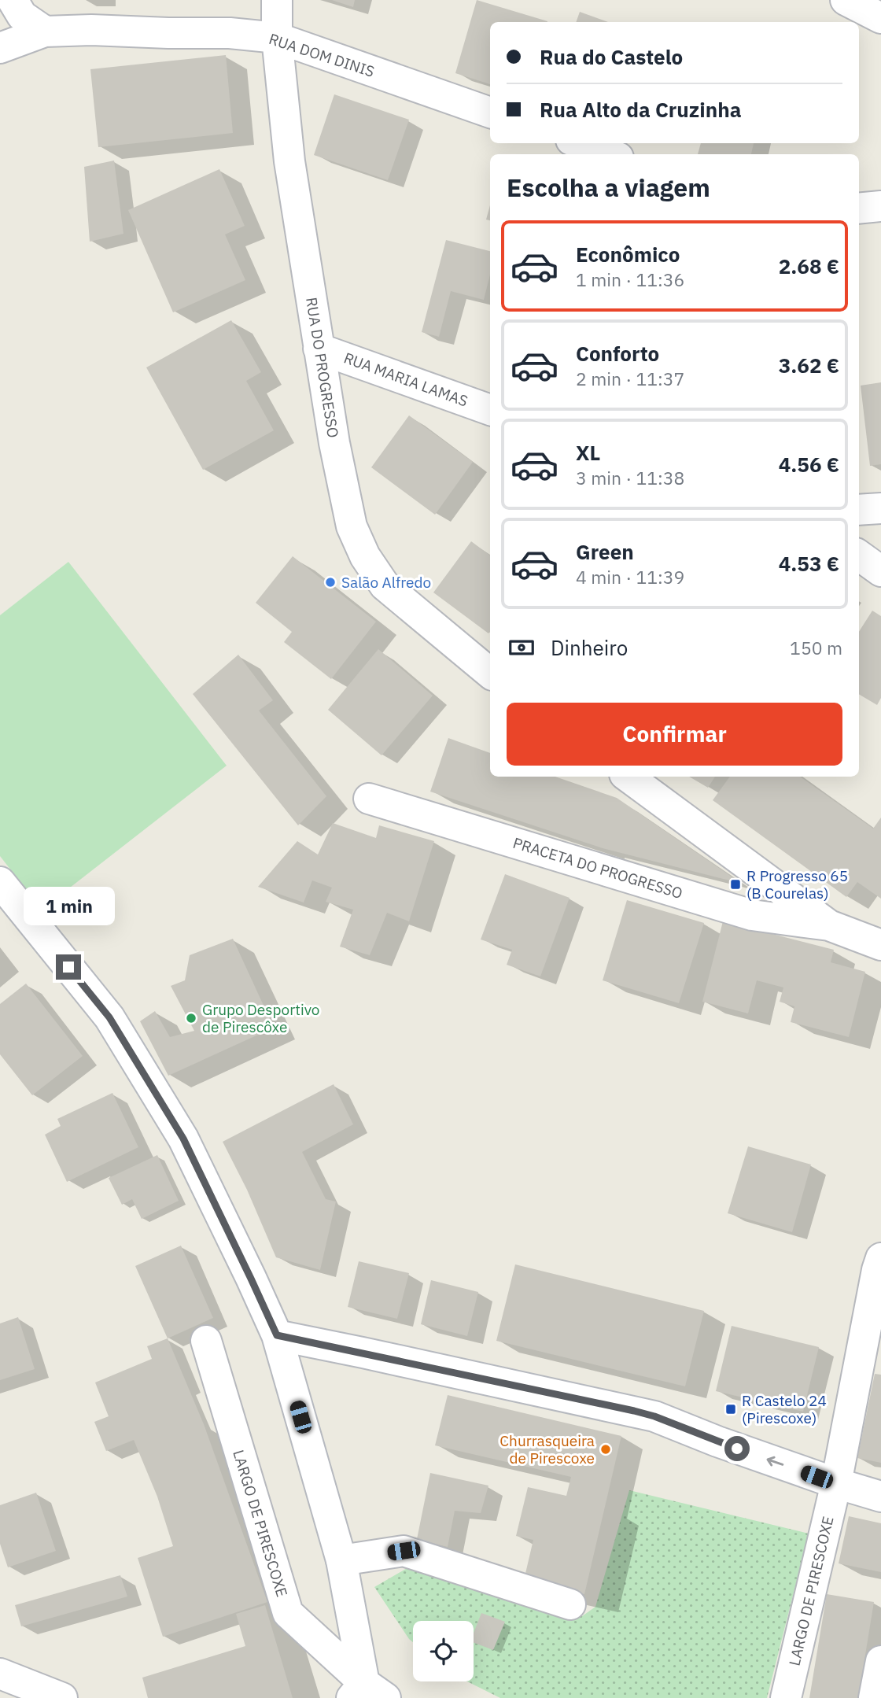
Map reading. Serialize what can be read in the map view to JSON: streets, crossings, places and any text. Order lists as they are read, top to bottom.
{
  "streets": {
    "street": [
      "RUA DOM DINIS",
      "RUA DO PROGRESSO",
      "RUA MARIA LAMAS",
      "PRACETA DO PROGRESSO",
      "LARGO DE PIRESCOXE"
    ]
  },
  "crossings": [
    ["RUA DOM DINIS", "RUA DO PROGRESSO"],
    ["RUA DO PROGRESSO", "RUA MARIA LAMAS"]
  ],
  "places": {
    "other": ["Salão Alfredo", "Grupo Desportivo de Pirescôxe", "Churrasqueira de Pirescoxe"],
    "transit": ["R Progresso 65 (B Courelas)", "R Castelo 24 (Pirescoxe)"]
  },
  "page": {
    "banner": ["Rua do Castelo", "Rua Alto da Cruzinha"],
    "heading": "Escolha a viagem",
    "list": [
      {
        "name": "Econômico",
        "note": "1 min · 11:36",
        "value": "2.68 €"
      },
      {
        "name": "Conforto",
        "note": "2 min · 11:37",
        "value": "3.62 €"
      },
      {
        "name": "XL",
        "note": "3 min · 11:38",
        "value": "4.56 €"
      },
      {
        "name": "Green",
        "note": "4 min · 11:39",
        "value": "4.53 €"
      }
    ],
    "pay": ["Dinheiro", "150 m"],
    "buttons": "Confirmar",
    "bubble": "1 min"
  }
}
